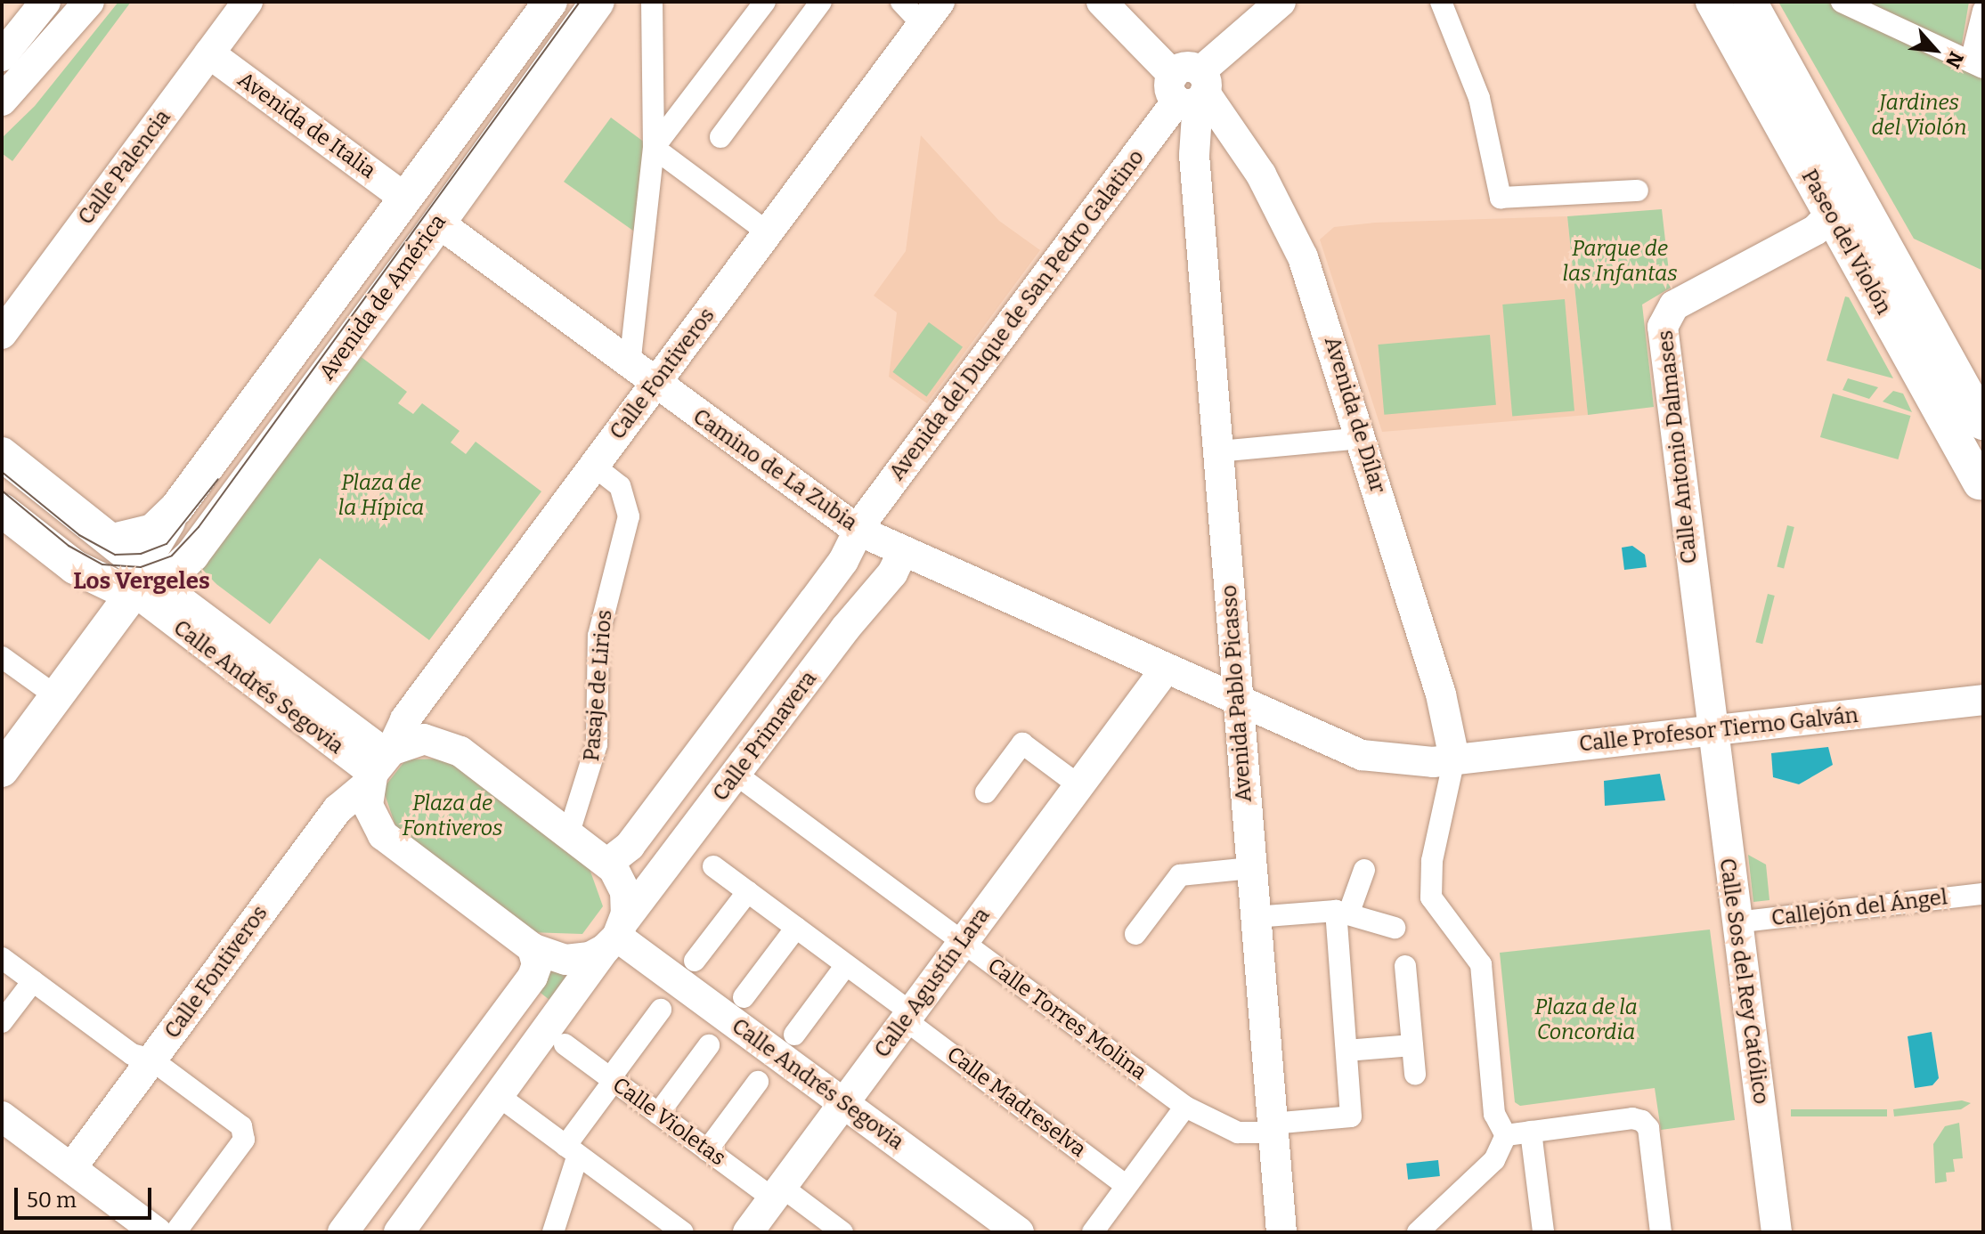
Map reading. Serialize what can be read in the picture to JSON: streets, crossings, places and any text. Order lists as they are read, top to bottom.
{
  "streets": {
    "main road": [
      "Avenida de Italia",
      "Calle Palencia",
      "Paseo del Violón",
      "Avenida de América",
      "Avenida del Duque de San Pedro Galatino",
      "Calle Fontiveros",
      "Avenida de Dílar",
      "Calle Antonio Dalmases",
      "Camino de La Zubia",
      "Calle Andrés Segovia",
      "Avenida Pablo Picasso",
      "Calle Profesor Tierno Galván",
      "Calle Primavera",
      "Calle Sos del Rey Católico",
      "Calle Agustín Lara"
    ],
    "street": [
      "Pasaje de Lirios",
      "Callejón del Ángel",
      "Calle Torres Molina",
      "Calle Madreselva",
      "Calle Violetas"
    ]
  },
  "crossings": [
    ["Avenida de Italia", "Calle Palencia"],
    ["Avenida de Italia", "Avenida de América"],
    ["Paseo del Violón", "Calle Antonio Dalmases"],
    ["Avenida de América", "Camino de La Zubia"],
    ["Avenida de América", "Calle Andrés Segovia"],
    ["Avenida del Duque de San Pedro Galatino", "Avenida de Dílar"],
    ["Avenida del Duque de San Pedro Galatino", "Camino de La Zubia"],
    ["Avenida del Duque de San Pedro Galatino", "Avenida Pablo Picasso"],
    ["Avenida del Duque de San Pedro Galatino", "Calle Primavera"],
    ["Calle Fontiveros", "Camino de La Zubia"],
    ["Calle Fontiveros", "Pasaje de Lirios"],
    ["Calle Fontiveros", "Calle Andrés Segovia"],
    ["Avenida de Dílar", "Camino de La Zubia"],
    ["Avenida de Dílar", "Avenida Pablo Picasso"],
    ["Avenida de Dílar", "Calle Profesor Tierno Galván"],
    ["Calle Antonio Dalmases", "Calle Profesor Tierno Galván"],
    ["Calle Antonio Dalmases", "Calle Sos del Rey Católico"],
    ["Camino de La Zubia", "Avenida Pablo Picasso"],
    ["Camino de La Zubia", "Calle Profesor Tierno Galván"],
    ["Camino de La Zubia", "Calle Primavera"],
    ["Camino de La Zubia", "Calle Agustín Lara"],
    ["Calle Andrés Segovia", "Calle Primavera"],
    ["Calle Andrés Segovia", "Calle Agustín Lara"],
    ["Avenida Pablo Picasso", "Calle Torres Molina"],
    ["Calle Profesor Tierno Galván", "Calle Sos del Rey Católico"],
    ["Calle Primavera", "Calle Torres Molina"],
    ["Callejón del Ángel", "Calle Sos del Rey Católico"],
    ["Calle Agustín Lara", "Calle Torres Molina"],
    ["Calle Agustín Lara", "Calle Madreselva"],
    ["Calle Agustín Lara", "Calle Violetas"]
  ],
  "districts": ["Los Vergeles"],
  "parks": [
    "Jardines del Violón",
    "Parque de las Infantas",
    "Plaza de la Hípica",
    "Plaza de Fontiveros",
    "Plaza de la Concordia"
  ],
  "scale_bar": "50 m",
  "north": "bottom right"
}
